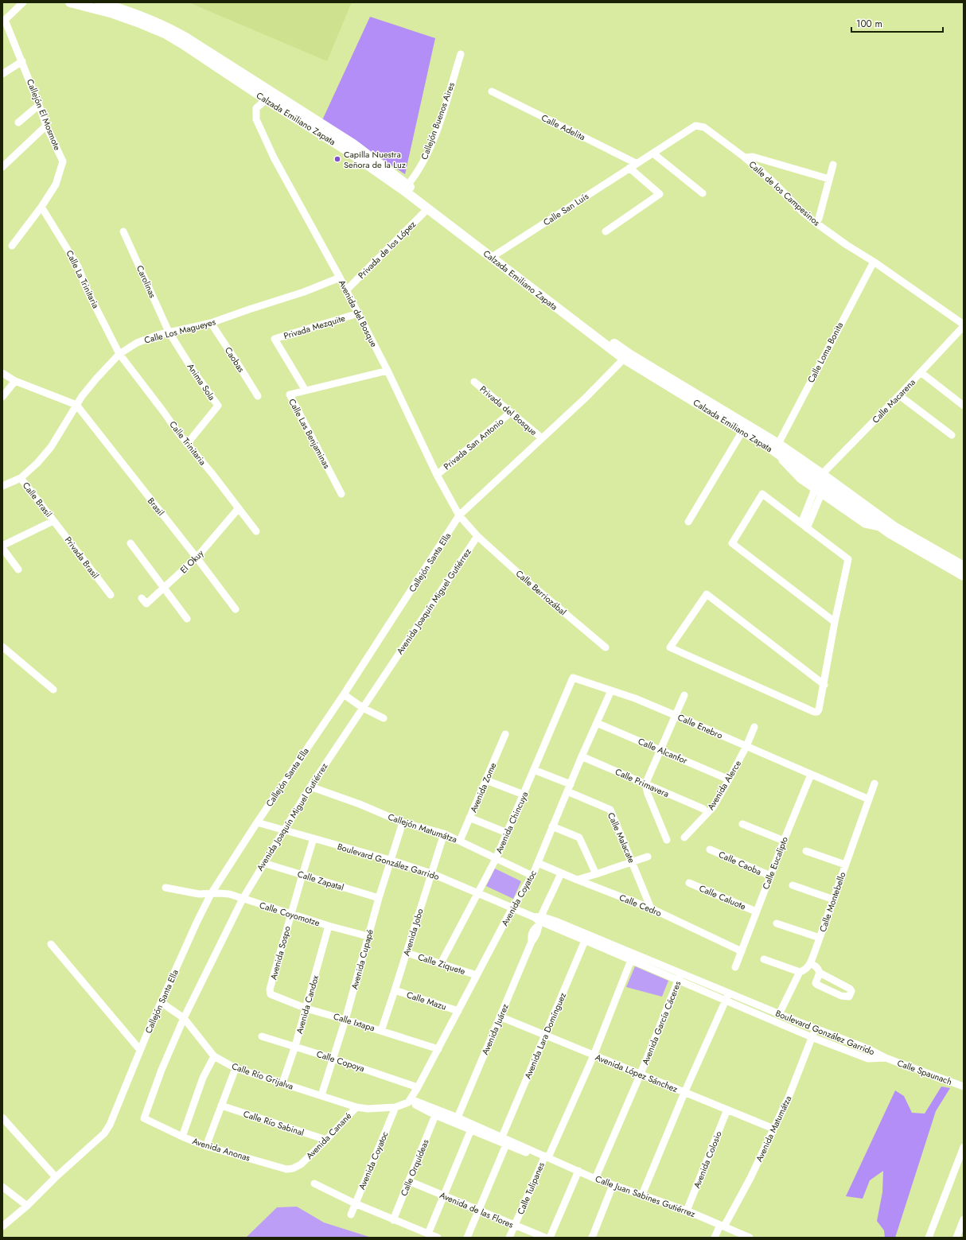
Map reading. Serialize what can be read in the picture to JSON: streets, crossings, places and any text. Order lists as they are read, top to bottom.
{
  "streets": {
    "main road": ["Calzada Emiliano Zapata"],
    "street": [
      "Callejón El Mosmote",
      "Callejón Buenos Aires",
      "Calle Adelita",
      "Calle de los Campesinos",
      "Calle San Luís",
      "Privada de los López",
      "Calle La Trinitaria",
      "Carolinas",
      "Avenida del Bosque",
      "Privada Mezquite",
      "Calle Los Magueyes",
      "Calle Loma Bonita",
      "Caobas",
      "Anima Sola",
      "Calle Macarena",
      "Privada del Bosque",
      "Calle Las Benjaminas",
      "Calle Trinitaria",
      "Privada San Antonio",
      "Calle Brasil",
      "Brasil",
      "Privada Brasil",
      "El Okuy",
      "Callejón Santa Ella",
      "Calle Berriozábal",
      "Avenida Joaquín Miguel Gutiérrez",
      "Calle Enebro",
      "Calle Alcanfor",
      "Calle Primavera",
      "Avenida Alerce",
      "Avenida Zome",
      "Avenida Chincuya",
      "Callejón Matumátza",
      "Calle Malacate",
      "Boulevard González Garrido",
      "Calle Caoba",
      "Calle Eucalipto",
      "Calle Zapatal",
      "Calle Caluote",
      "Avenida Coyatoc",
      "Calle Montebello",
      "Calle Cedro",
      "Calle Coyomotze",
      "Avenida Jobo",
      "Avenida Sospo",
      "Avenida Cupapé",
      "Calle Ziquete",
      "Calle Mazu",
      "Avenida Candox",
      "Calle Ixtapa",
      "Avenida García Cáceres",
      "Avenida Juárez",
      "Avenida Lara Domínguez",
      "Calle Copoya",
      "Calle Spaunach",
      "Avenida López Sánchez",
      "Calle Río Grijalva",
      "Calle Río Sabinal",
      "Avenida Matumátza",
      "Avenida Canané",
      "Avenida Anonas",
      "Avenida Colosio",
      "Calle Orquídeas",
      "Calle Tulipanes",
      "Calle Juan Sabines Gutiérrez",
      "Avenida de las Flores"
    ]
  },
  "crossings": [
    ["Callejón El Mosmote", "Calle La Trinitaria"],
    ["Calzada Emiliano Zapata", "Callejón Buenos Aires"],
    ["Calzada Emiliano Zapata", "Calle San Luís"],
    ["Calzada Emiliano Zapata", "Privada de los López"],
    ["Calzada Emiliano Zapata", "Avenida del Bosque"],
    ["Calzada Emiliano Zapata", "Calle Loma Bonita"],
    ["Calzada Emiliano Zapata", "Calle Macarena"],
    ["Calzada Emiliano Zapata", "Callejón Santa Ella"],
    ["Calle Adelita", "Calle de los Campesinos"],
    ["Calle Adelita", "Calle San Luís"],
    ["Calle de los Campesinos", "Calle San Luís"],
    ["Calle de los Campesinos", "Calle Loma Bonita"],
    ["Calle de los Campesinos", "Calle Macarena"],
    ["Privada de los López", "Avenida del Bosque"],
    ["Calle La Trinitaria", "Calle Los Magueyes"],
    ["Calle La Trinitaria", "Calle Trinitaria"],
    ["Carolinas", "Calle Los Magueyes"],
    ["Carolinas", "Anima Sola"],
    ["Avenida del Bosque", "Privada Mezquite"],
    ["Avenida del Bosque", "Calle Los Magueyes"],
    ["Avenida del Bosque", "Calle Las Benjaminas"],
    ["Avenida del Bosque", "Privada San Antonio"],
    ["Avenida del Bosque", "Callejón Santa Ella"],
    ["Avenida del Bosque", "Calle Berriozábal"],
    ["Avenida del Bosque", "Avenida Joaquín Miguel Gutiérrez"],
    ["Privada Mezquite", "Calle Las Benjaminas"],
    ["Calle Los Magueyes", "Caobas"],
    ["Calle Los Magueyes", "Anima Sola"],
    ["Calle Los Magueyes", "Calle Trinitaria"],
    ["Calle Los Magueyes", "Calle Brasil"],
    ["Calle Los Magueyes", "Brasil"],
    ["Anima Sola", "Calle Trinitaria"],
    ["Privada del Bosque", "Privada San Antonio"],
    ["Privada del Bosque", "Callejón Santa Ella"],
    ["Calle Trinitaria", "El Okuy"],
    ["Calle Brasil", "Privada Brasil"],
    ["Brasil", "El Okuy"],
    ["Callejón Santa Ella", "Boulevard González Garrido"],
    ["Callejón Santa Ella", "Calle Coyomotze"],
    ["Callejón Santa Ella", "Calle Río Grijalva"],
    ["Calle Berriozábal", "Avenida Joaquín Miguel Gutiérrez"],
    ["Avenida Joaquín Miguel Gutiérrez", "Callejón Matumátza"],
    ["Avenida Joaquín Miguel Gutiérrez", "Boulevard González Garrido"],
    ["Avenida Joaquín Miguel Gutiérrez", "Calle Zapatal"],
    ["Avenida Joaquín Miguel Gutiérrez", "Calle Coyomotze"],
    ["Avenida Joaquín Miguel Gutiérrez", "Calle Río Grijalva"],
    ["Avenida Joaquín Miguel Gutiérrez", "Avenida Anonas"],
    ["Calle Enebro", "Avenida Alerce"],
    ["Calle Enebro", "Avenida Chincuya"],
    ["Calle Enebro", "Calle Eucalipto"],
    ["Calle Enebro", "Avenida Coyatoc"],
    ["Calle Enebro", "Calle Montebello"],
    ["Calle Alcanfor", "Avenida Alerce"],
    ["Calle Alcanfor", "Avenida Coyatoc"],
    ["Calle Primavera", "Avenida Coyatoc"],
    ["Avenida Zome", "Callejón Matumátza"],
    ["Avenida Chincuya", "Callejón Matumátza"],
    ["Avenida Chincuya", "Boulevard González Garrido"],
    ["Avenida Chincuya", "Calle Ziquete"],
    ["Callejón Matumátza", "Avenida Coyatoc"],
    ["Callejón Matumátza", "Avenida Jobo"],
    ["Callejón Matumátza", "Avenida Cupapé"],
    ["Calle Malacate", "Avenida Coyatoc"],
    ["Calle Malacate", "Calle Cedro"],
    ["Boulevard González Garrido", "Avenida Coyatoc"],
    ["Boulevard González Garrido", "Calle Montebello"],
    ["Boulevard González Garrido", "Avenida Jobo"],
    ["Boulevard González Garrido", "Avenida Sospo"],
    ["Boulevard González Garrido", "Avenida Cupapé"],
    ["Boulevard González Garrido", "Avenida García Cáceres"],
    ["Boulevard González Garrido", "Avenida Juárez"],
    ["Boulevard González Garrido", "Avenida Lara Domínguez"],
    ["Boulevard González Garrido", "Calle Spaunach"],
    ["Boulevard González Garrido", "Avenida Matumátza"],
    ["Boulevard González Garrido", "Calle Tulipanes"],
    ["Calle Caoba", "Calle Eucalipto"],
    ["Calle Eucalipto", "Calle Caluote"],
    ["Calle Eucalipto", "Calle Cedro"],
    ["Calle Zapatal", "Avenida Sospo"],
    ["Calle Zapatal", "Avenida Cupapé"],
    ["Avenida Coyatoc", "Calle Cedro"],
    ["Avenida Coyatoc", "Calle Ziquete"],
    ["Avenida Coyatoc", "Calle Mazu"],
    ["Avenida Coyatoc", "Calle Ixtapa"],
    ["Avenida Coyatoc", "Calle Copoya"],
    ["Avenida Coyatoc", "Calle Río Grijalva"],
    ["Avenida Coyatoc", "Calle Juan Sabines Gutiérrez"],
    ["Calle Coyomotze", "Avenida Sospo"],
    ["Calle Coyomotze", "Avenida Cupapé"],
    ["Calle Coyomotze", "Avenida Candox"],
    ["Avenida Jobo", "Calle Ziquete"],
    ["Avenida Jobo", "Calle Mazu"],
    ["Avenida Jobo", "Calle Ixtapa"],
    ["Avenida Sospo", "Calle Ixtapa"],
    ["Avenida Cupapé", "Calle Ixtapa"],
    ["Avenida Cupapé", "Calle Copoya"],
    ["Avenida Cupapé", "Calle Río Grijalva"],
    ["Avenida Candox", "Calle Ixtapa"],
    ["Avenida Candox", "Calle Copoya"],
    ["Avenida Candox", "Calle Río Grijalva"],
    ["Avenida García Cáceres", "Avenida López Sánchez"],
    ["Avenida García Cáceres", "Calle Juan Sabines Gutiérrez"],
    ["Avenida Juárez", "Avenida López Sánchez"],
    ["Avenida Juárez", "Calle Juan Sabines Gutiérrez"],
    ["Avenida Lara Domínguez", "Avenida López Sánchez"],
    ["Avenida Lara Domínguez", "Calle Juan Sabines Gutiérrez"],
    ["Avenida López Sánchez", "Avenida Matumátza"],
    ["Avenida López Sánchez", "Avenida Colosio"],
    ["Avenida López Sánchez", "Calle Tulipanes"],
    ["Calle Río Grijalva", "Avenida Canané"],
    ["Calle Río Sabinal", "Avenida Canané"],
    ["Avenida Matumátza", "Calle Juan Sabines Gutiérrez"],
    ["Avenida Canané", "Avenida Anonas"],
    ["Avenida Colosio", "Calle Juan Sabines Gutiérrez"],
    ["Calle Orquídeas", "Calle Juan Sabines Gutiérrez"],
    ["Calle Orquídeas", "Avenida de las Flores"],
    ["Calle Tulipanes", "Calle Juan Sabines Gutiérrez"],
    ["Calle Tulipanes", "Avenida de las Flores"]
  ],
  "places": ["Capilla Nuestra Señora de la Luz"],
  "scale_bar": "100 m"
}
